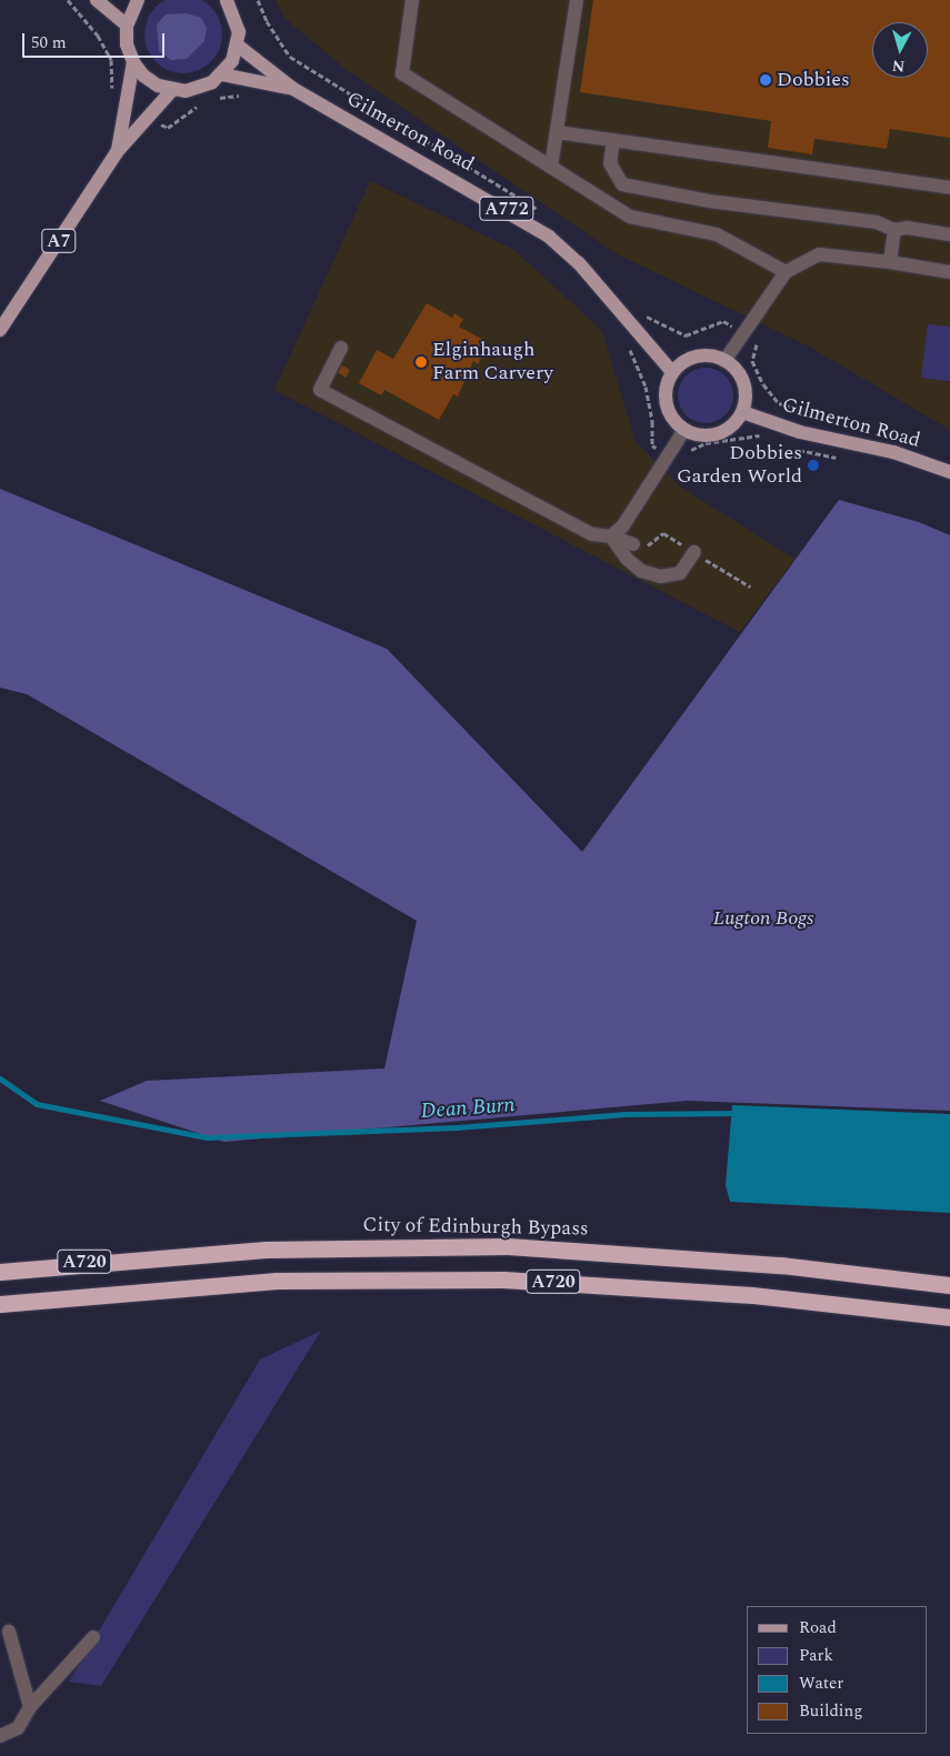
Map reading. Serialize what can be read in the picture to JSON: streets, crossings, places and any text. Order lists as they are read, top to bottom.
{
  "streets": {
    "highway": ["City of Edinburgh Bypass", "A720"],
    "main road": ["Gilmerton Road", "A772", "A7"]
  },
  "water": ["Dean Burn"],
  "parks": ["Lugton Bogs"],
  "places": ["Dobbies", "Elginhaugh Farm Carvery", "Dobbies Garden World"],
  "legend": [
    "Road",
    "Park",
    "Water",
    "Building"
  ],
  "scale_bar": "50 m",
  "north": "bottom"
}
